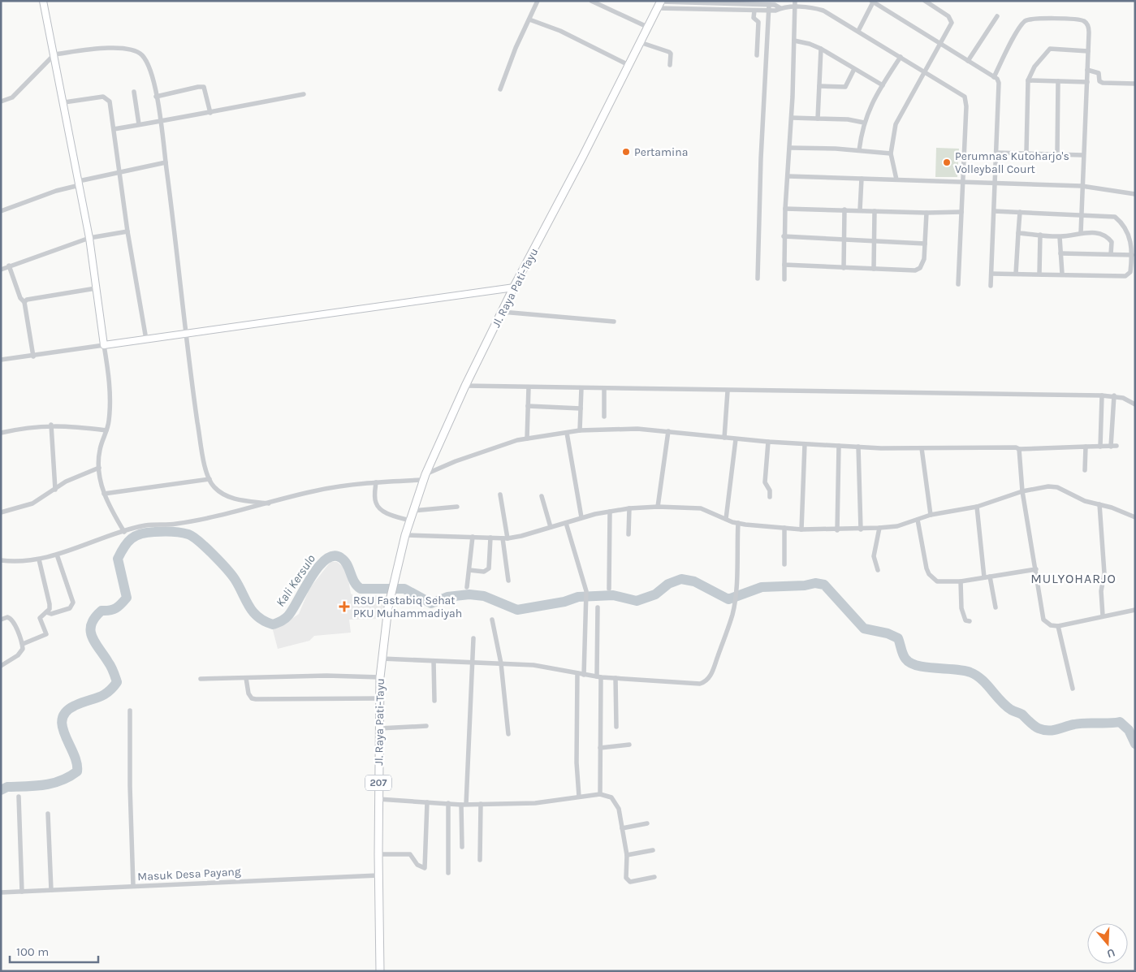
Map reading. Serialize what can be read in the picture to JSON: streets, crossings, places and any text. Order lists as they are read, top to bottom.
{
  "streets": {
    "main road": ["Jl. Raya Pati-Tayu", "207"],
    "street": ["Masuk Desa Payang"]
  },
  "crossings": [
    ["Jl. Raya Pati-Tayu", "Masuk Desa Payang"]
  ],
  "districts": ["MULYOHARJO"],
  "water": ["Kali Kersulo"],
  "places": {
    "other": ["Pertamina", "Perumnas Kutoharjo's Volleyball Court"],
    "health": ["RSU Fastabiq Sehat PKU Muhammadiyah"]
  },
  "scale_bar": "100 m",
  "north": "bottom"
}
